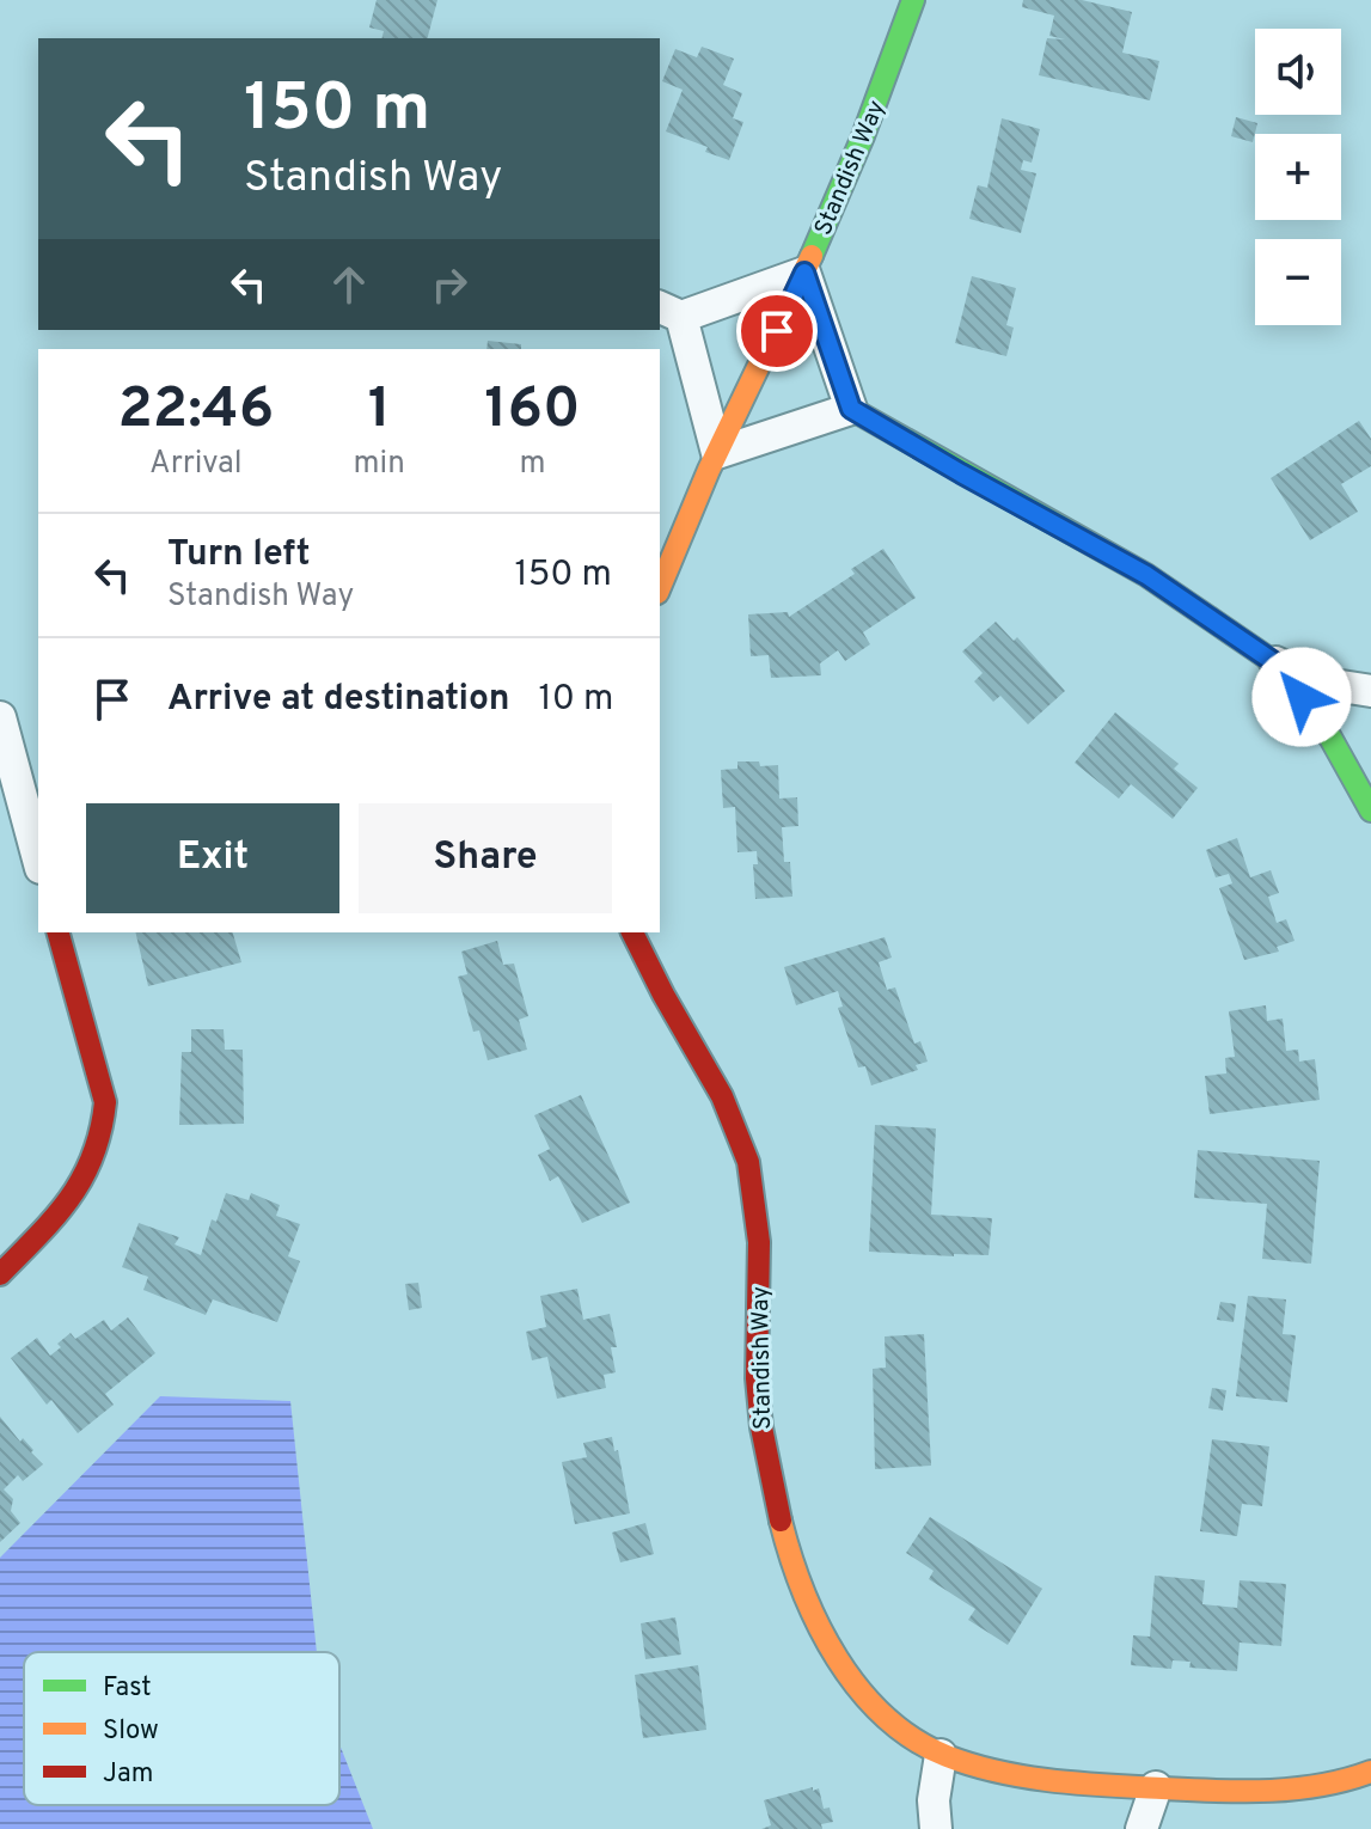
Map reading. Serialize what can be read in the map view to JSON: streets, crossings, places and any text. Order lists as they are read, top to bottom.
{
  "streets": {
    "street": ["Standish Way"]
  },
  "legend": ["Fast", "Slow", "Jam"],
  "page": {
    "map_buttons": ["+", "−"],
    "turn": ["150 m", "Standish Way"],
    "eta": [
      "22:46",
      "Arrival",
      "1",
      "min",
      "160",
      "m"
    ],
    "list": [
      {
        "name": "Turn left",
        "note": "Standish Way",
        "value": "150 m"
      },
      {
        "name": "Arrive at destination",
        "value": "10 m"
      }
    ],
    "buttons": ["Exit", "Share"]
  }
}
